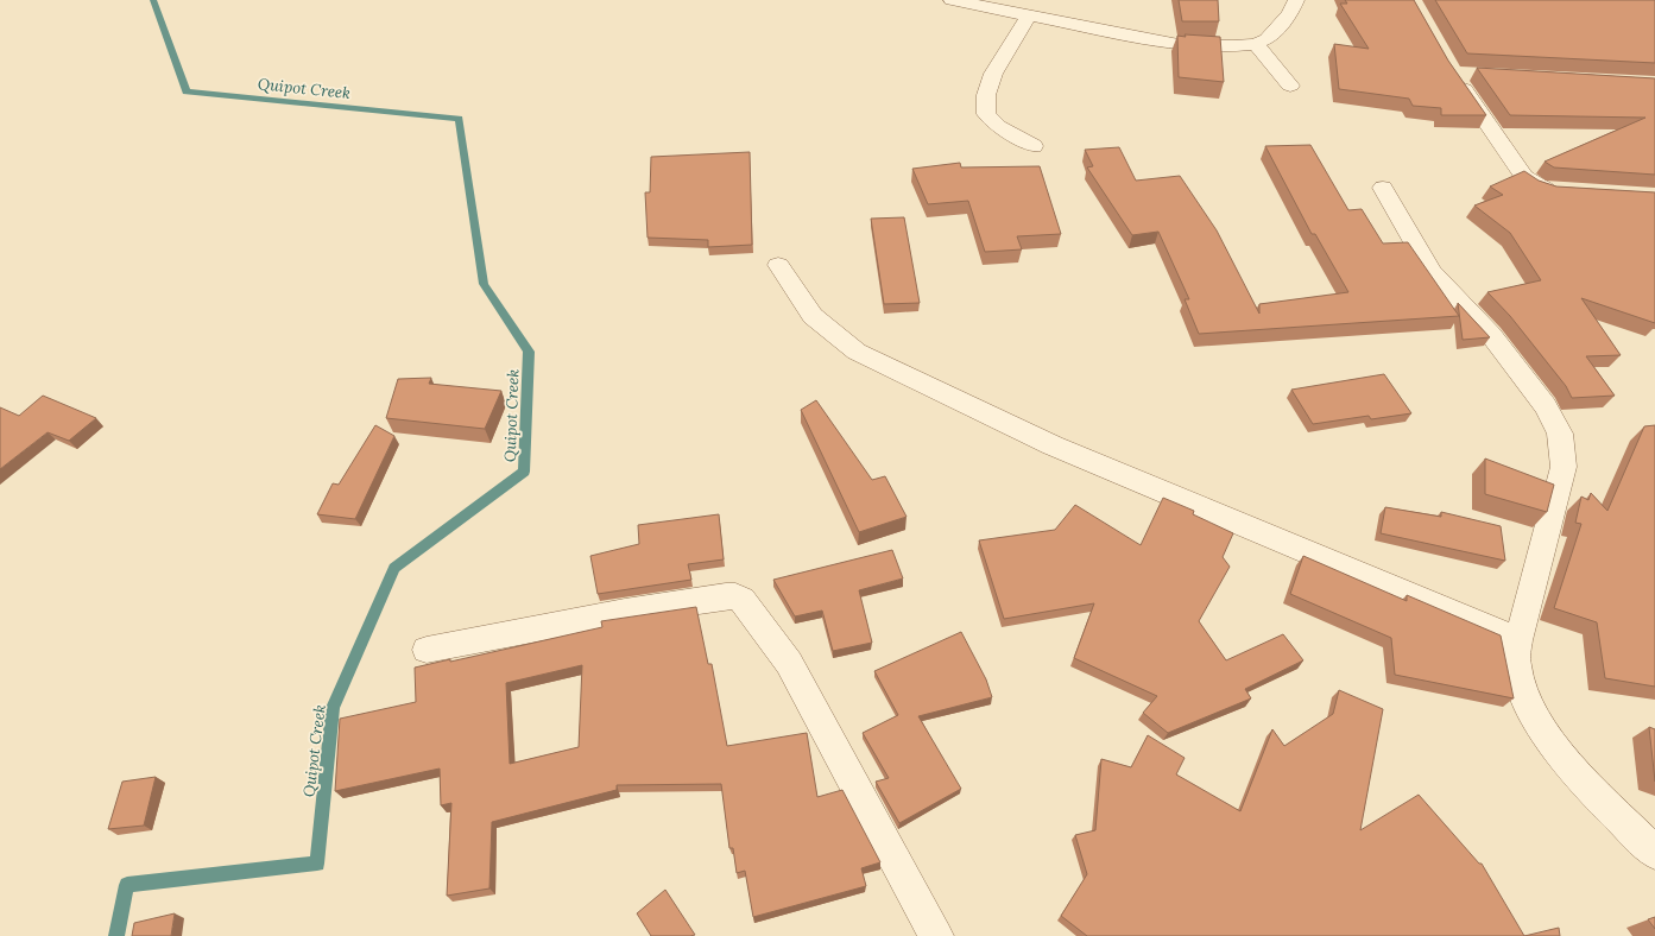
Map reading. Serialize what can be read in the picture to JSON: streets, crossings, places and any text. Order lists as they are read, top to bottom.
{
  "water": ["Quipot Creek"]
}
